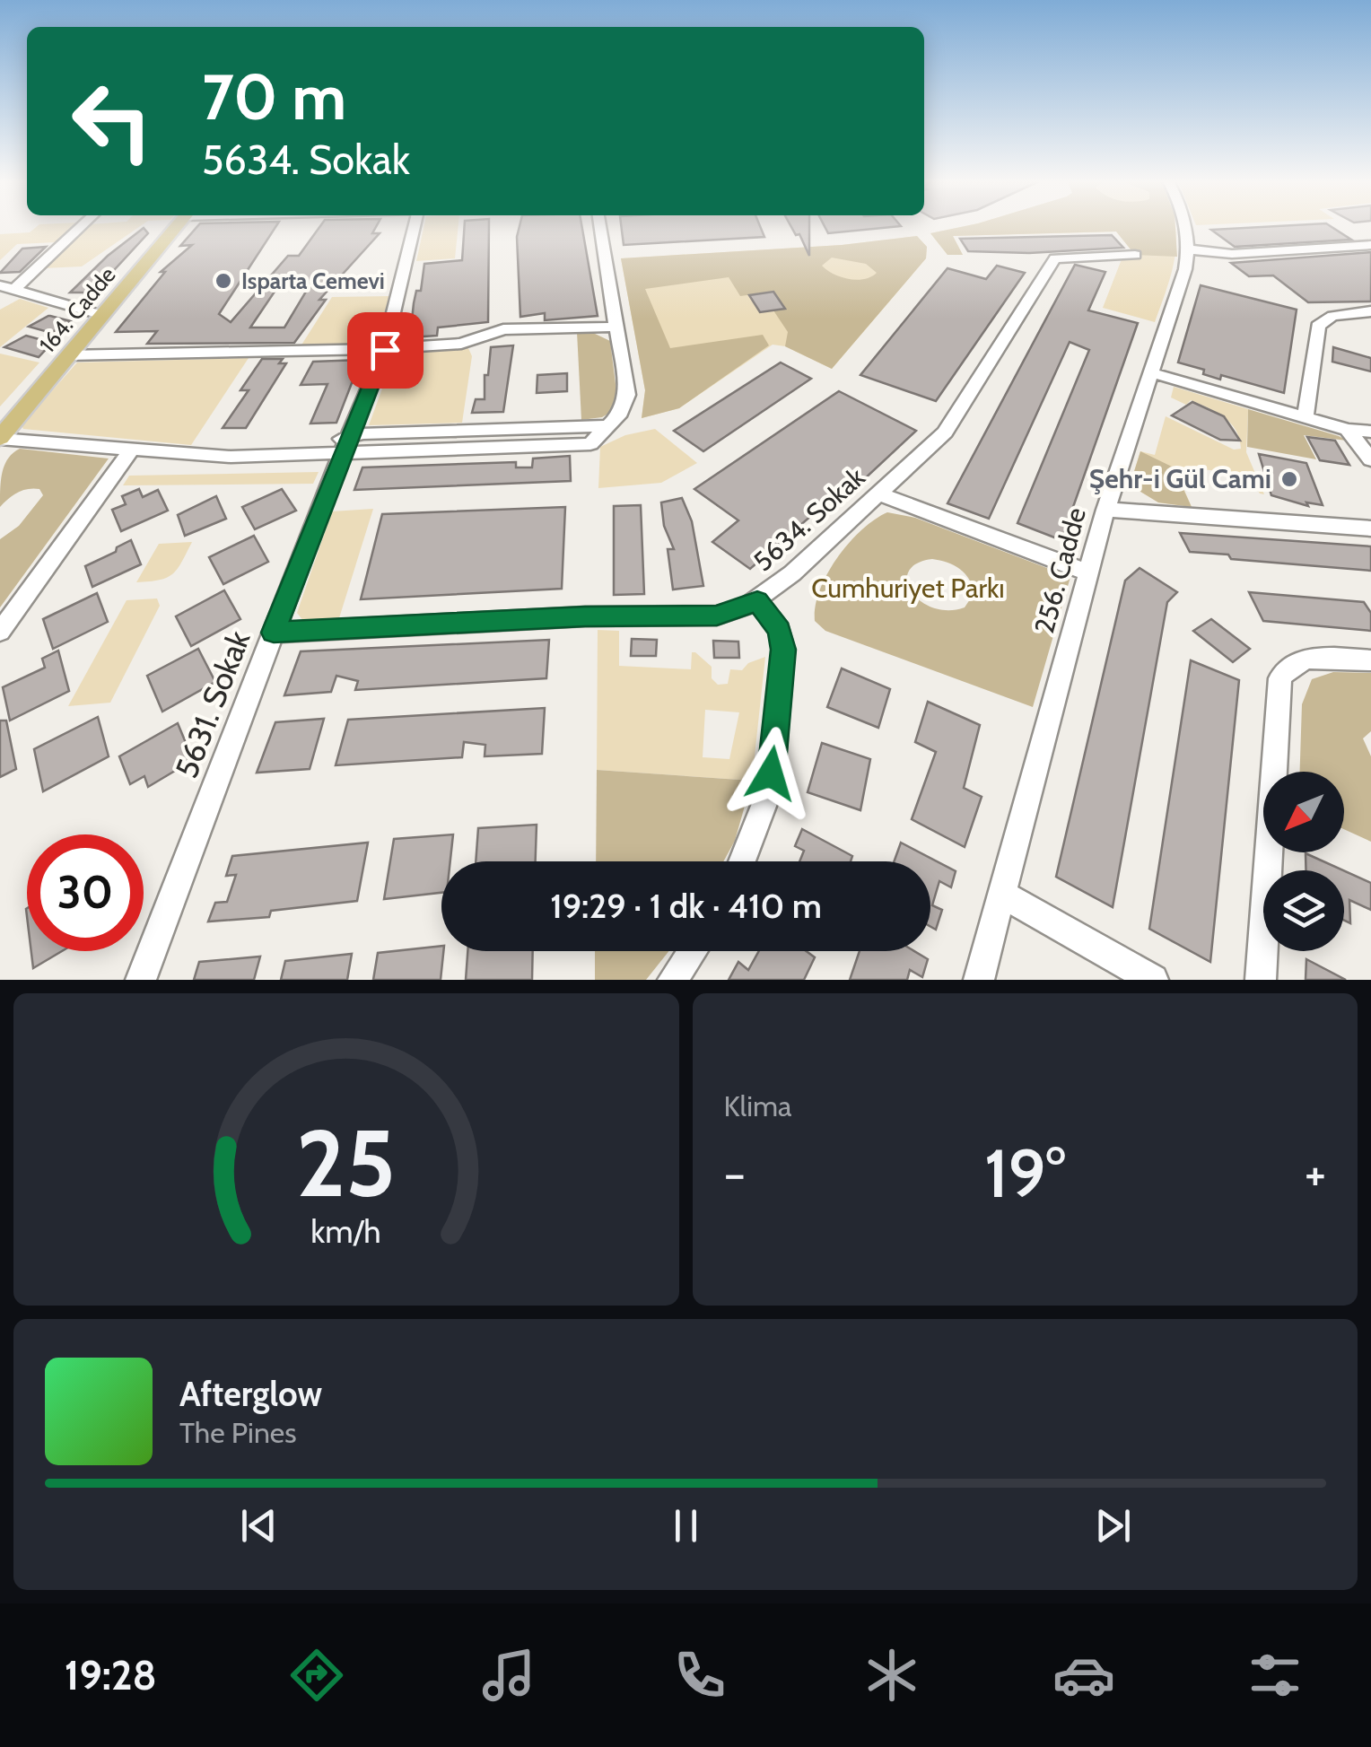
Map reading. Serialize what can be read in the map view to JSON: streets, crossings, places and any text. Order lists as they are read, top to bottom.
{
  "streets": {
    "main road": ["164. Cadde"],
    "street": ["5634. Sokak", "256. Cadde", "5631. Sokak"]
  },
  "crossings": [
    ["5634. Sokak", "5631. Sokak"]
  ],
  "parks": ["Cumhuriyet Parkı"],
  "places": ["Isparta Cemevi", "Şehr-i Gül Cami"],
  "north": "bottom left",
  "page": {
    "turn": ["70 m", "5634. Sokak"],
    "limit": "30",
    "trip": "19:29 · 1 dk · 410 m",
    "tile": "Klima",
    "heat": ["−", "19°", "+"],
    "song": ["Afterglow", "The Pines"],
    "tabs": "19:28",
    "gauge": ["25", "km/h"]
  }
}
